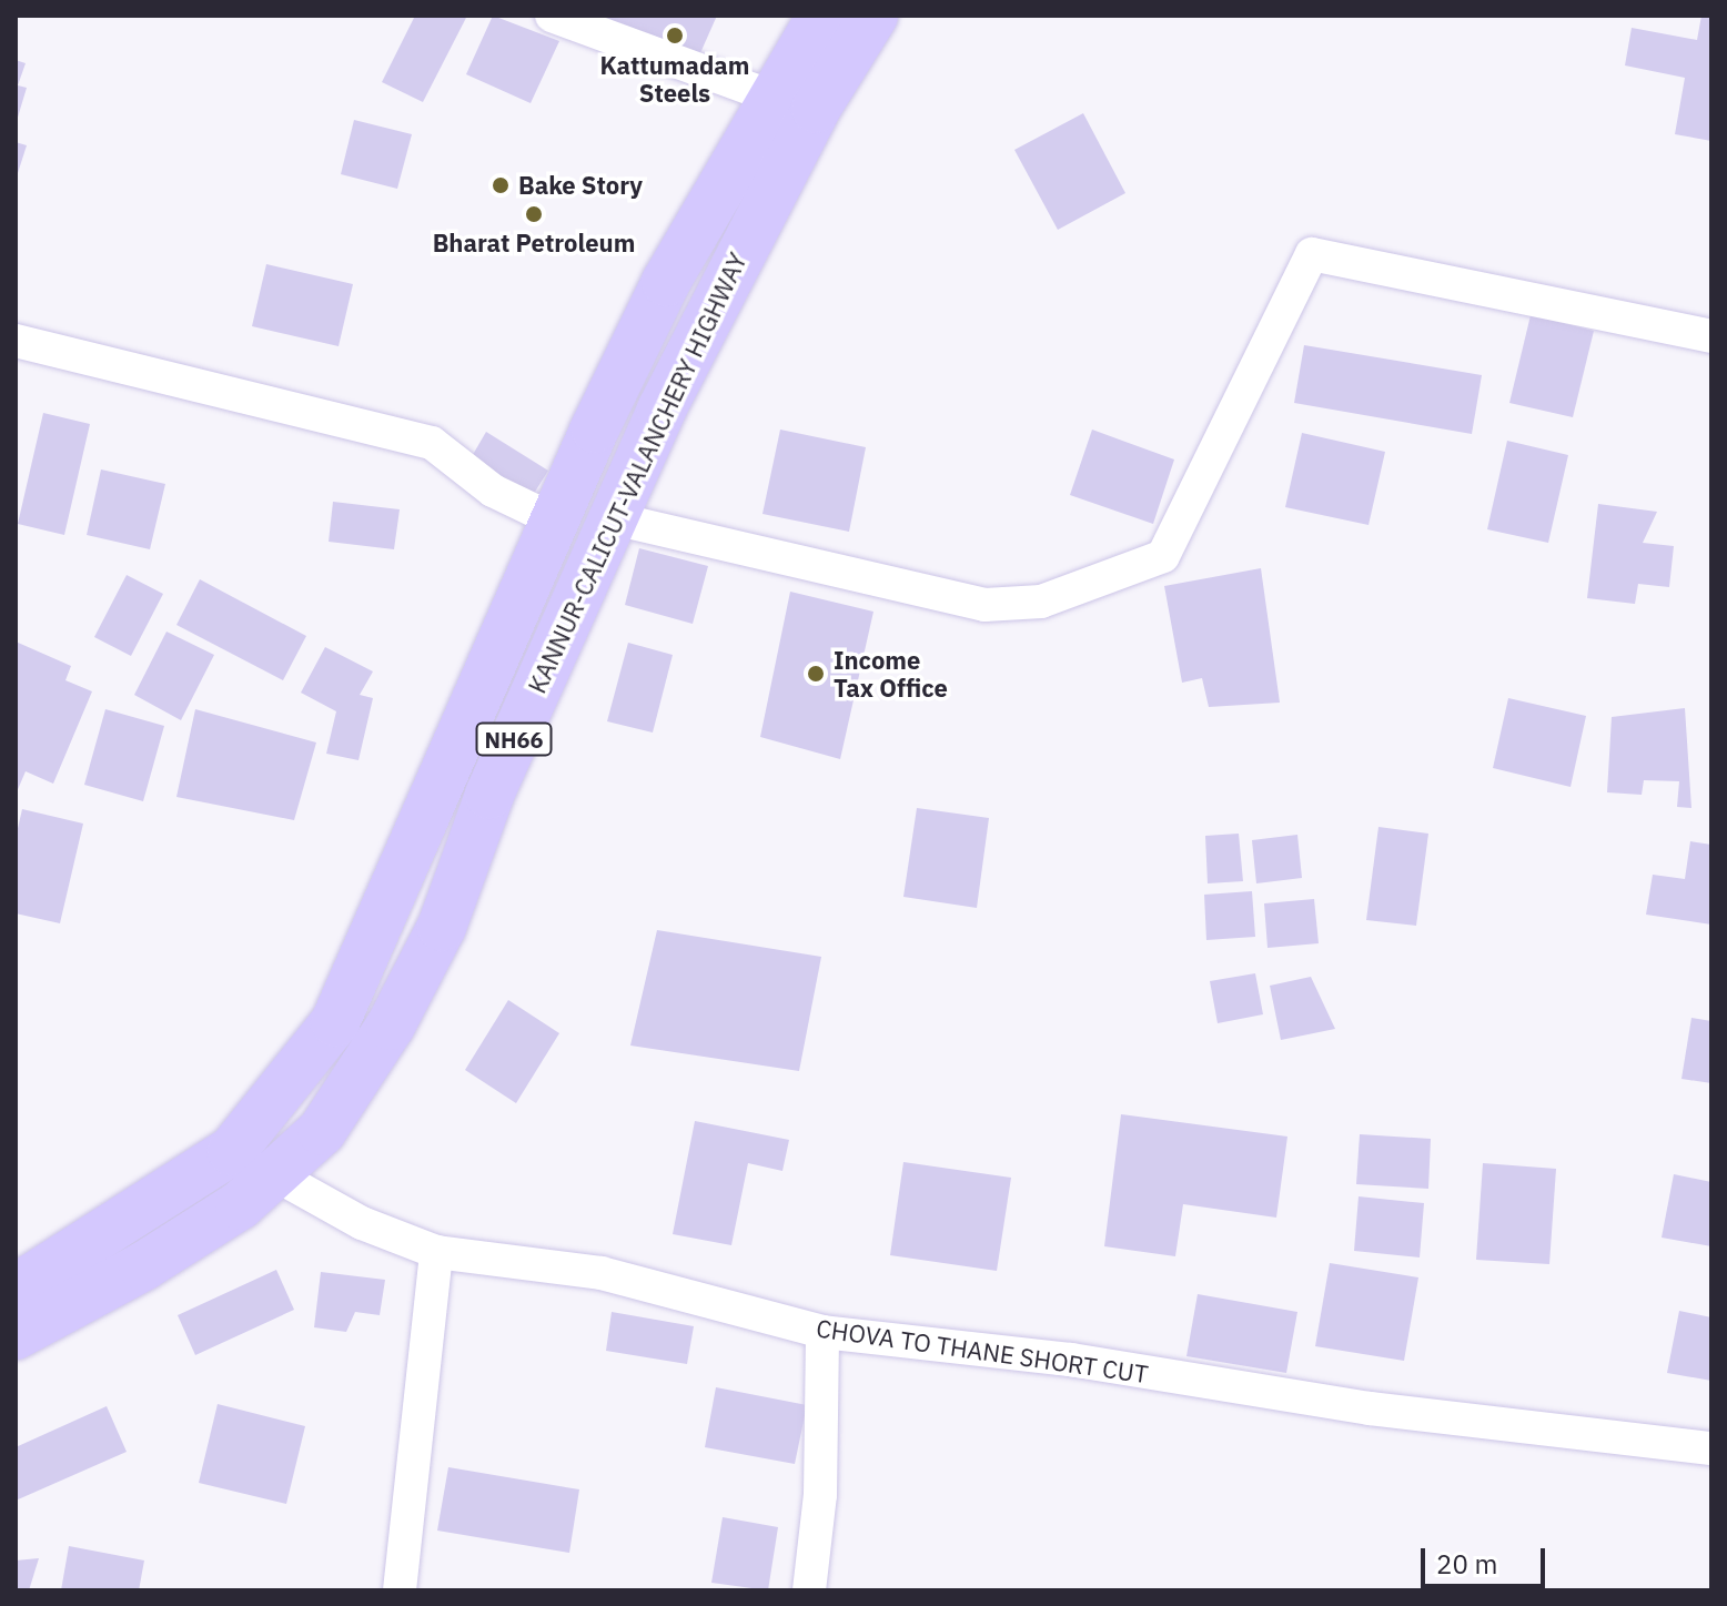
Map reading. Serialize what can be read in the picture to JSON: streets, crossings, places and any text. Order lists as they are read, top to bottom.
{
  "streets": {
    "highway": ["KANNUR-CALICUT-VALANCHERY HIGHWAY", "NH66"],
    "street": ["CHOVA TO THANE SHORT CUT"]
  },
  "crossings": [
    ["KANNUR-CALICUT-VALANCHERY HIGHWAY", "CHOVA TO THANE SHORT CUT"]
  ],
  "places": [
    "Kattumadam Steels",
    "Bake Story",
    "Bharat Petroleum",
    "Income Tax Office"
  ],
  "scale_bar": "20 m"
}
